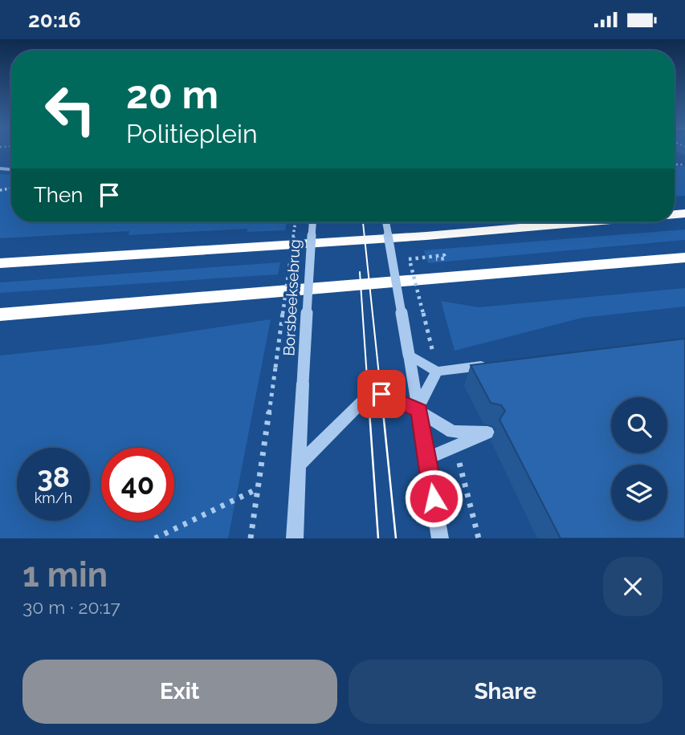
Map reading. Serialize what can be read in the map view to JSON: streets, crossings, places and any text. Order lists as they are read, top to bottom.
{
  "streets": {
    "street": ["Borsbeeksebrug"]
  },
  "page": {
    "status": "20:16",
    "turn": ["20 m", "Politieplein"],
    "then": "Then",
    "speed": "38 km/h",
    "limit": "40",
    "heading": ["1 min", "30 m · 20:17"],
    "buttons": ["Exit", "Share"]
  }
}
